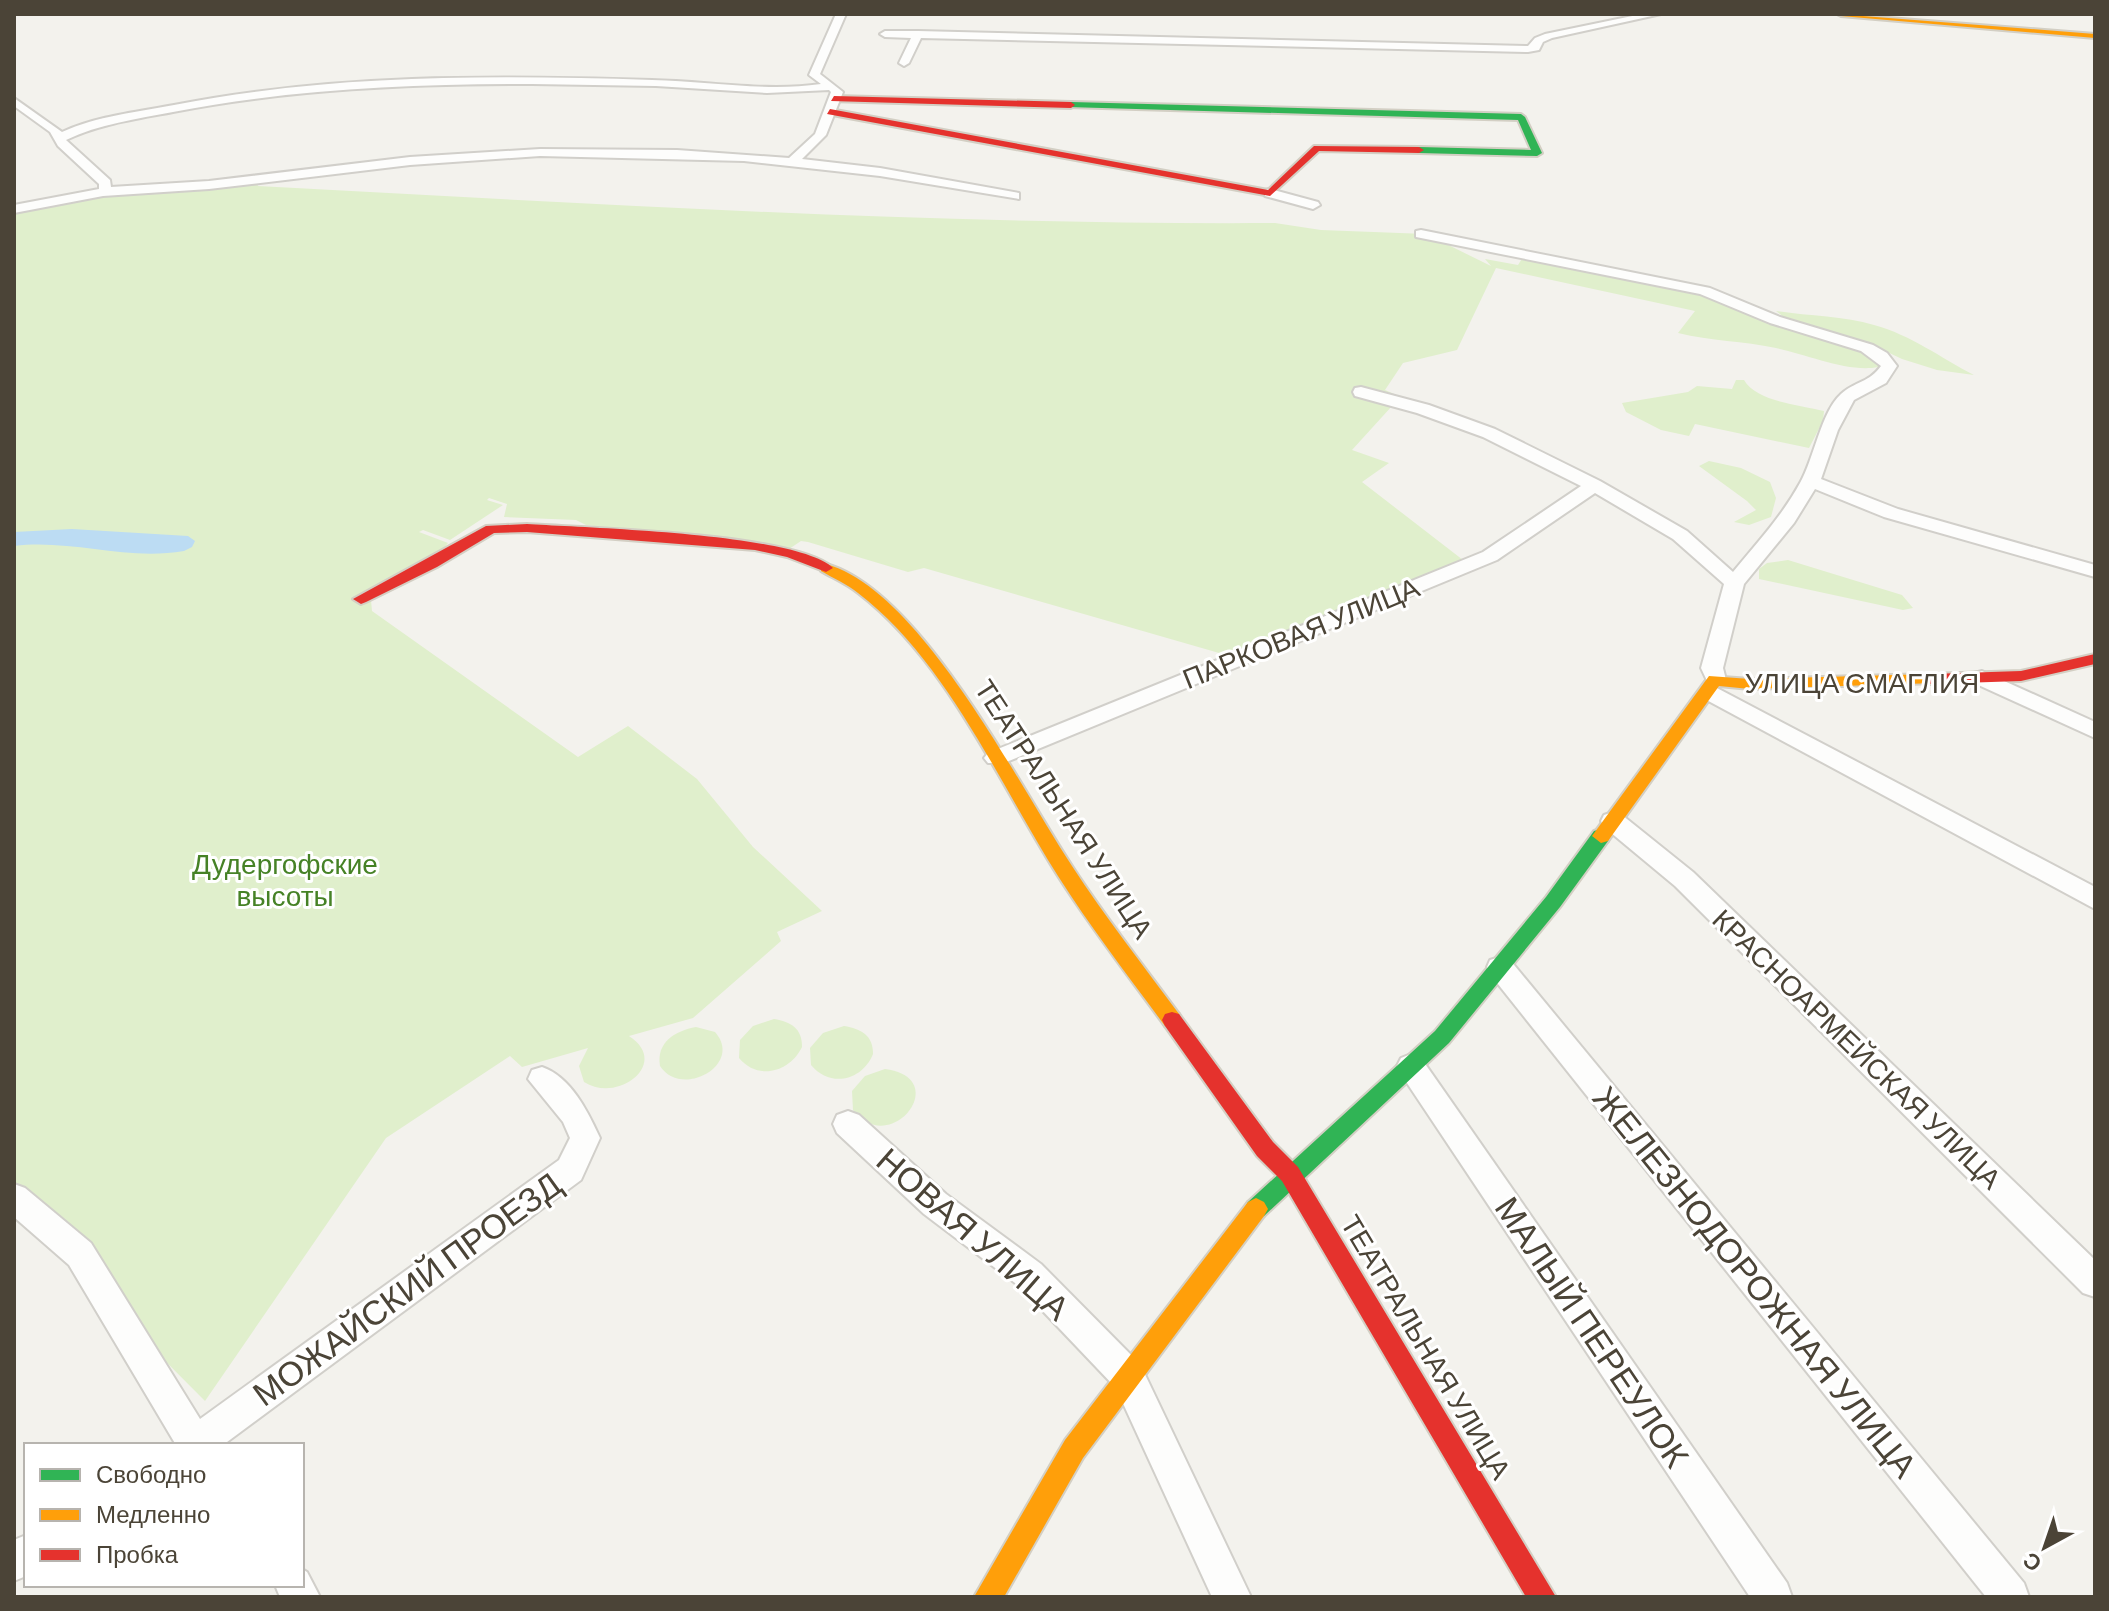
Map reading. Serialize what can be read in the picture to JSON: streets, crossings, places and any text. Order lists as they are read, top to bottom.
{
  "streets": {
    "street": [
      "ПАРКОВАЯ УЛИЦА",
      "УЛИЦА СМАГЛИЯ",
      "ТЕАТРАЛЬНАЯ УЛИЦА",
      "КРАСНОАРМЕЙСКАЯ УЛИЦА",
      "НОВАЯ УЛИЦА",
      "ЖЕЛЕЗНОДОРОЖНАЯ УЛИЦА",
      "МОЖАЙСКИЙ ПРОЕЗД",
      "МАЛЫЙ ПЕРЕУЛОК"
    ]
  },
  "crossings": [
    ["ПАРКОВАЯ УЛИЦА", "ТЕАТРАЛЬНАЯ УЛИЦА"]
  ],
  "parks": ["Дудергофские высоты"],
  "legend": ["Свободно", "Медленно", "Пробка"],
  "north": "bottom left"
}
